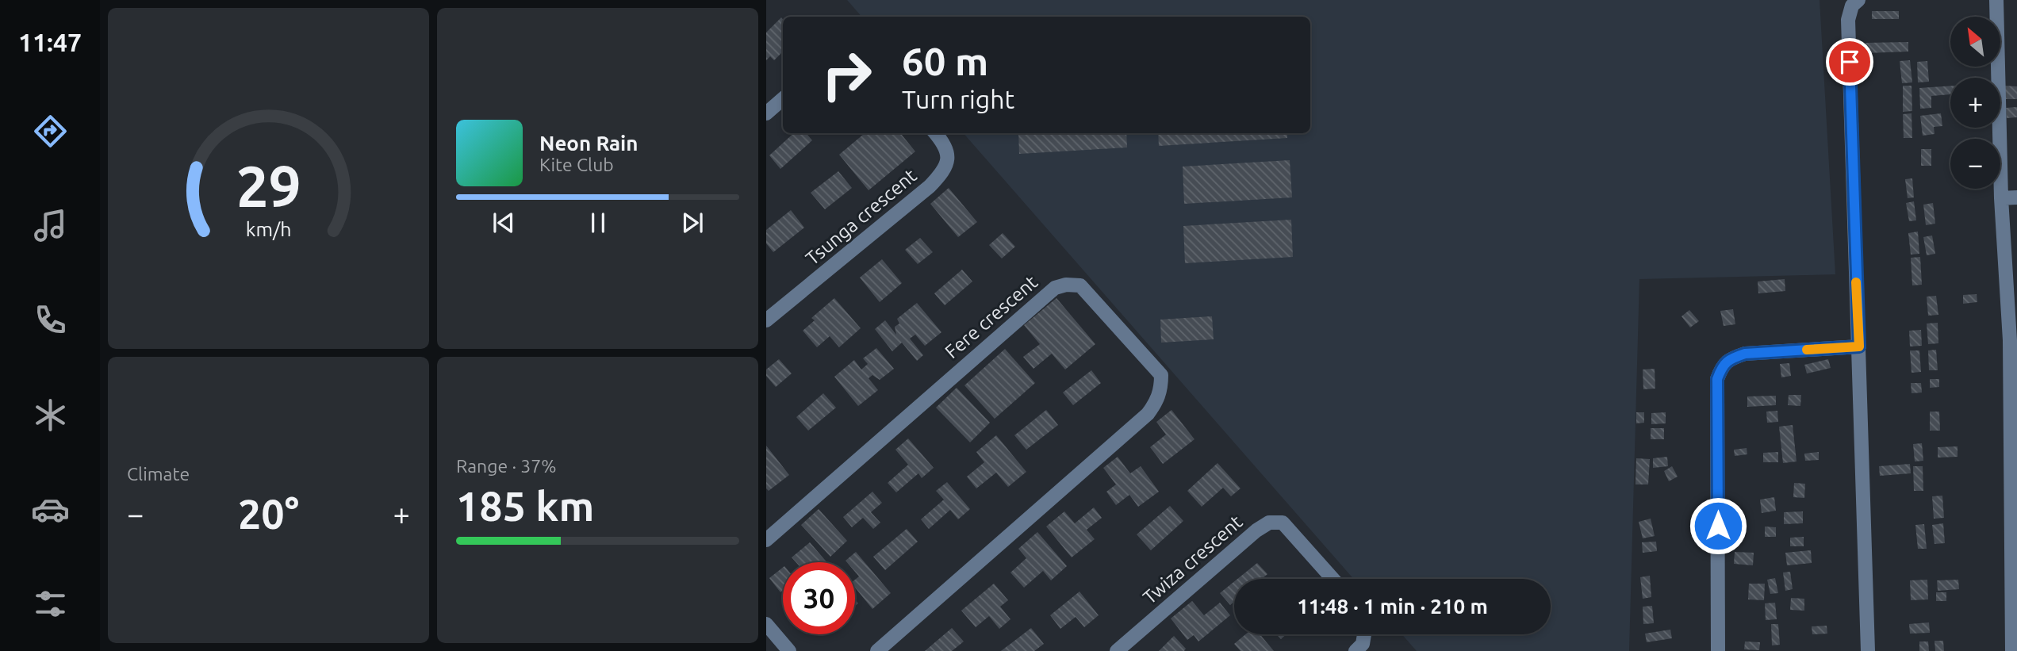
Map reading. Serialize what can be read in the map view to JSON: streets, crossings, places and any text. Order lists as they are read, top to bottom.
{
  "streets": {
    "street": ["Tsunga crescent", "Fere crescent", "Twiza crescent"]
  },
  "north": "top left",
  "page": {
    "tabs": "11:47",
    "map_buttons": ["+", "−"],
    "turn": ["60 m", "Turn right"],
    "song": ["Neon Rain", "Kite Club"],
    "tile": [
      "Climate",
      ["Range · 37%", "185 km"]
    ],
    "heat": ["−", "20°", "+"],
    "limit": "30",
    "trip": "11:48 · 1 min · 210 m",
    "gauge": ["29", "km/h"]
  }
}
